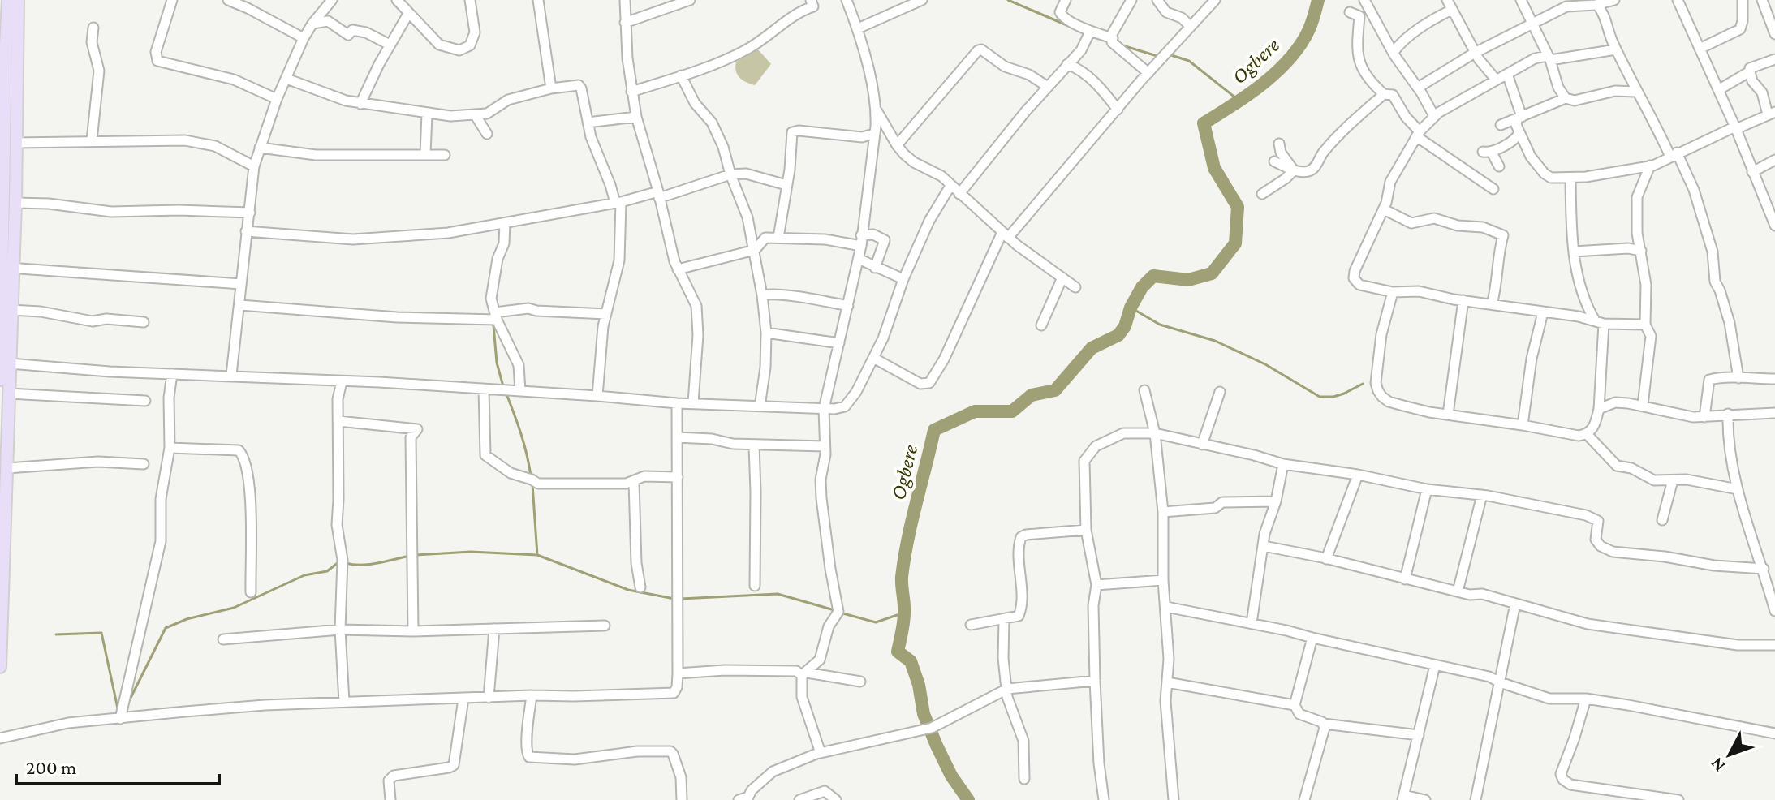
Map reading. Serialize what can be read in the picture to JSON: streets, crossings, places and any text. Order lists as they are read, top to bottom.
{
  "water": ["Ogbere"],
  "scale_bar": "200 m",
  "north": "bottom left"
}
